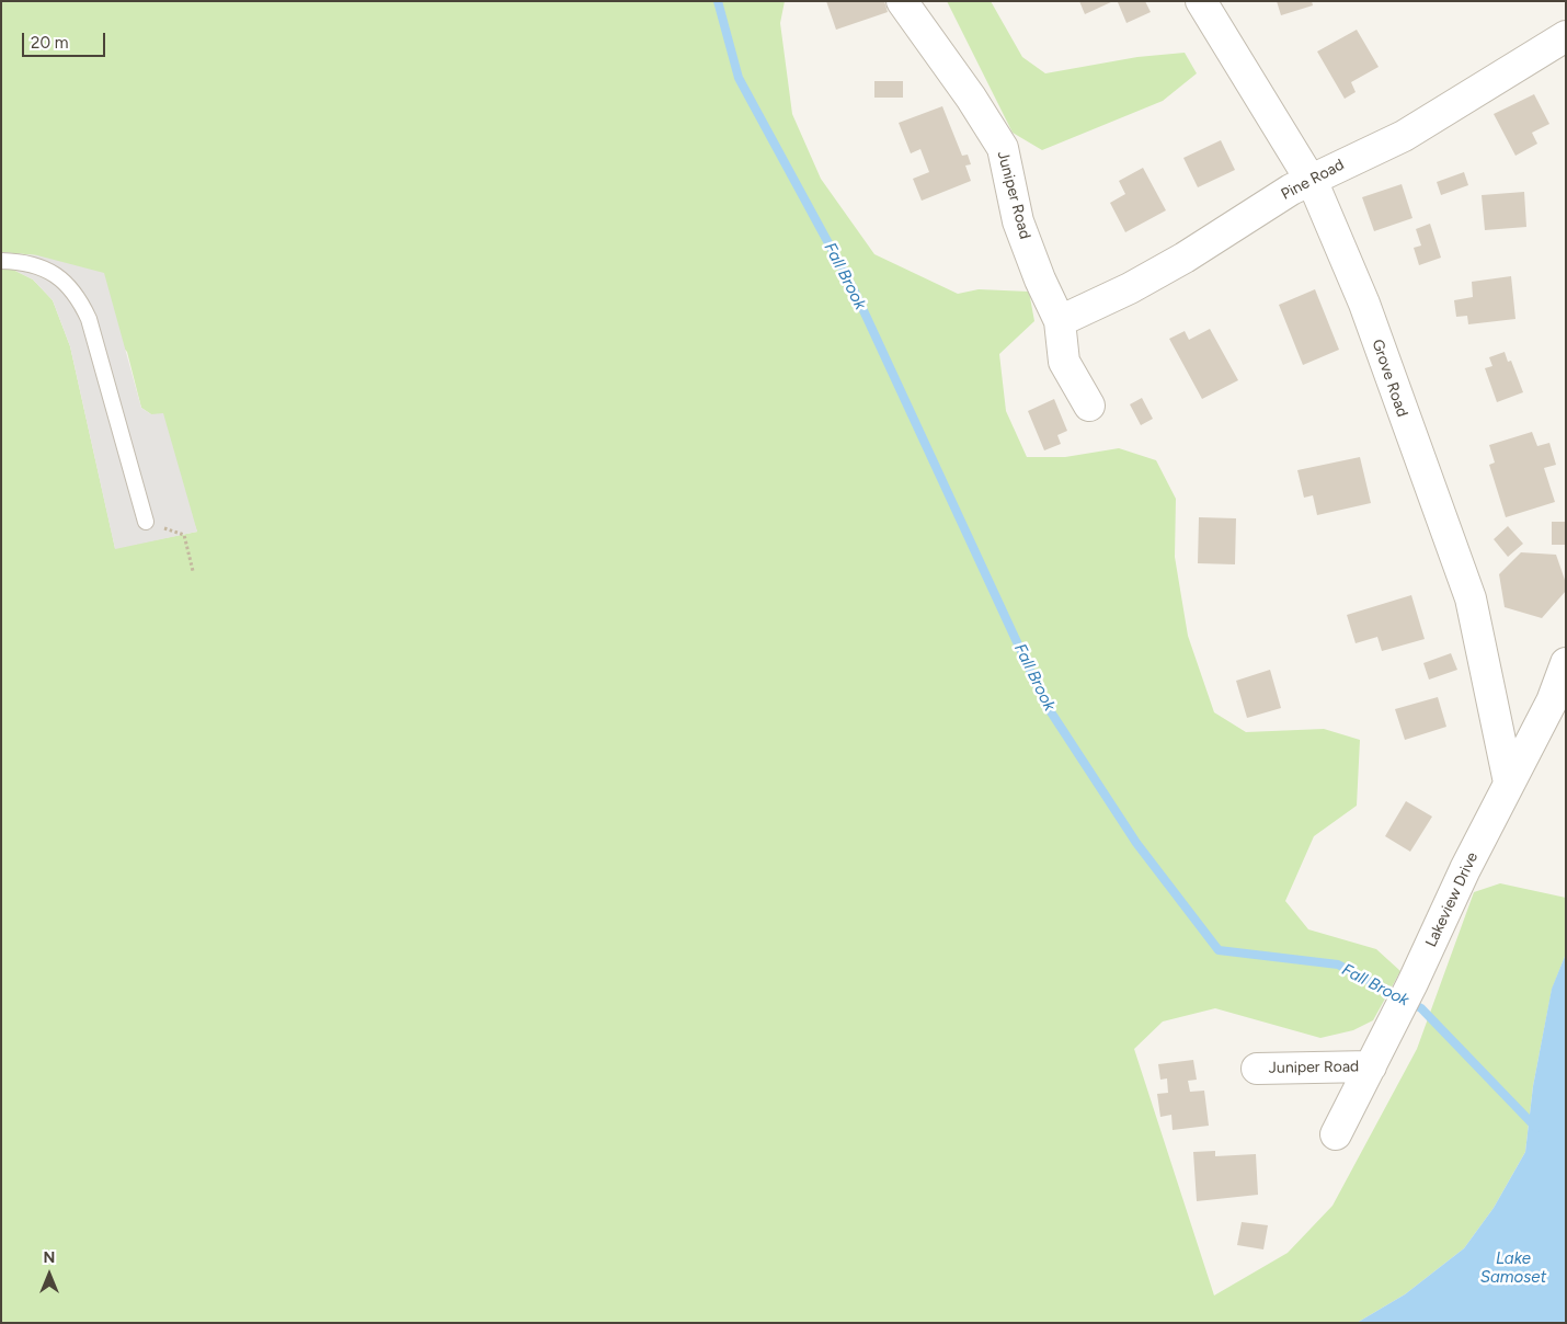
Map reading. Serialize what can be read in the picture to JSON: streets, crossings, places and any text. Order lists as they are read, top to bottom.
{
  "streets": {
    "street": [
      "Pine Road",
      "Juniper Road",
      "Grove Road",
      "Lakeview Drive"
    ]
  },
  "crossings": [
    ["Pine Road", "Juniper Road"],
    ["Pine Road", "Grove Road"],
    ["Juniper Road", "Lakeview Drive"],
    ["Grove Road", "Lakeview Drive"]
  ],
  "water": ["Fall Brook", "Lake Samoset"],
  "scale_bar": "20 m",
  "north": "top"
}
